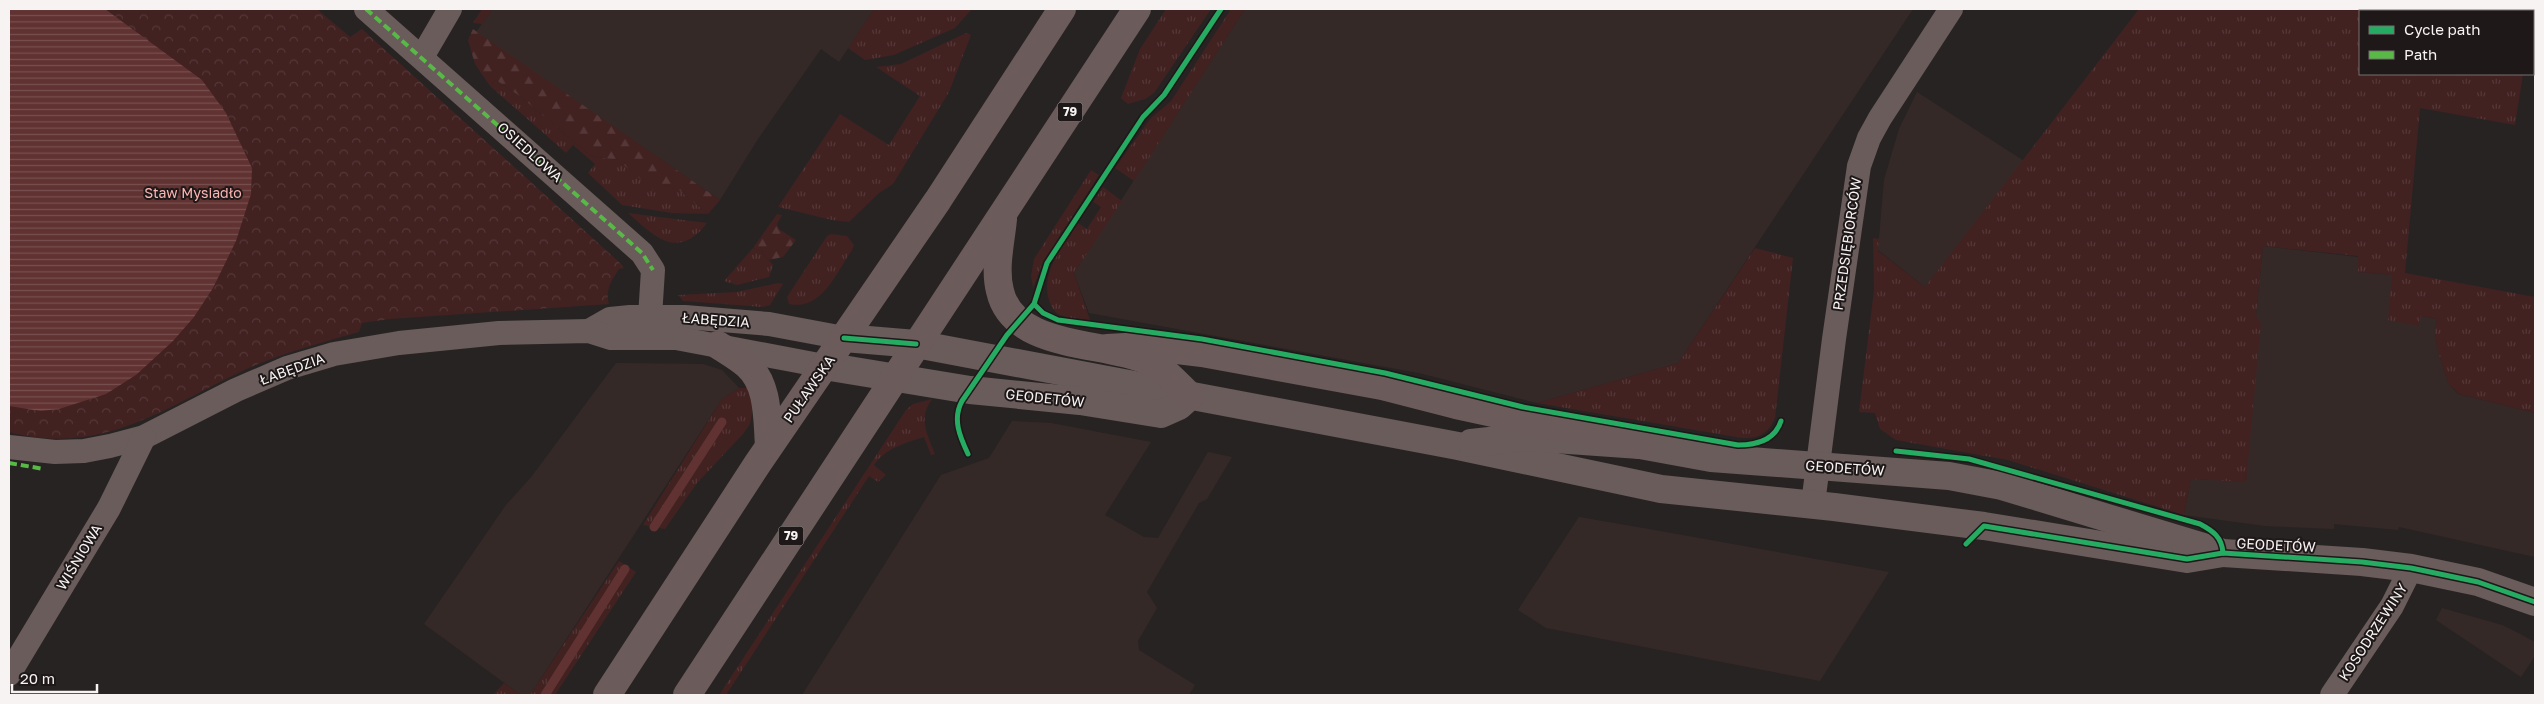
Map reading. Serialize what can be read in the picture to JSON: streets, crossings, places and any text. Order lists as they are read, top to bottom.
{
  "streets": {
    "main road": ["79", "PUŁAWSKA"],
    "street": [
      "OSIEDLOWA",
      "PRZEDSIĘBIORCÓW",
      "ŁABĘDZIA",
      "GEODETÓW",
      "WIŚNIOWA",
      "KOSODRZEWINY"
    ]
  },
  "crossings": [
    ["79", "GEODETÓW"],
    ["OSIEDLOWA", "ŁABĘDZIA"],
    ["PRZEDSIĘBIORCÓW", "GEODETÓW"],
    ["ŁABĘDZIA", "PUŁAWSKA"],
    ["ŁABĘDZIA", "GEODETÓW"],
    ["ŁABĘDZIA", "WIŚNIOWA"],
    ["PUŁAWSKA", "GEODETÓW"],
    ["GEODETÓW", "KOSODRZEWINY"]
  ],
  "parks": ["Staw Mysiadło"],
  "legend": ["Cycle path", "Path"],
  "scale_bar": "20 m"
}
